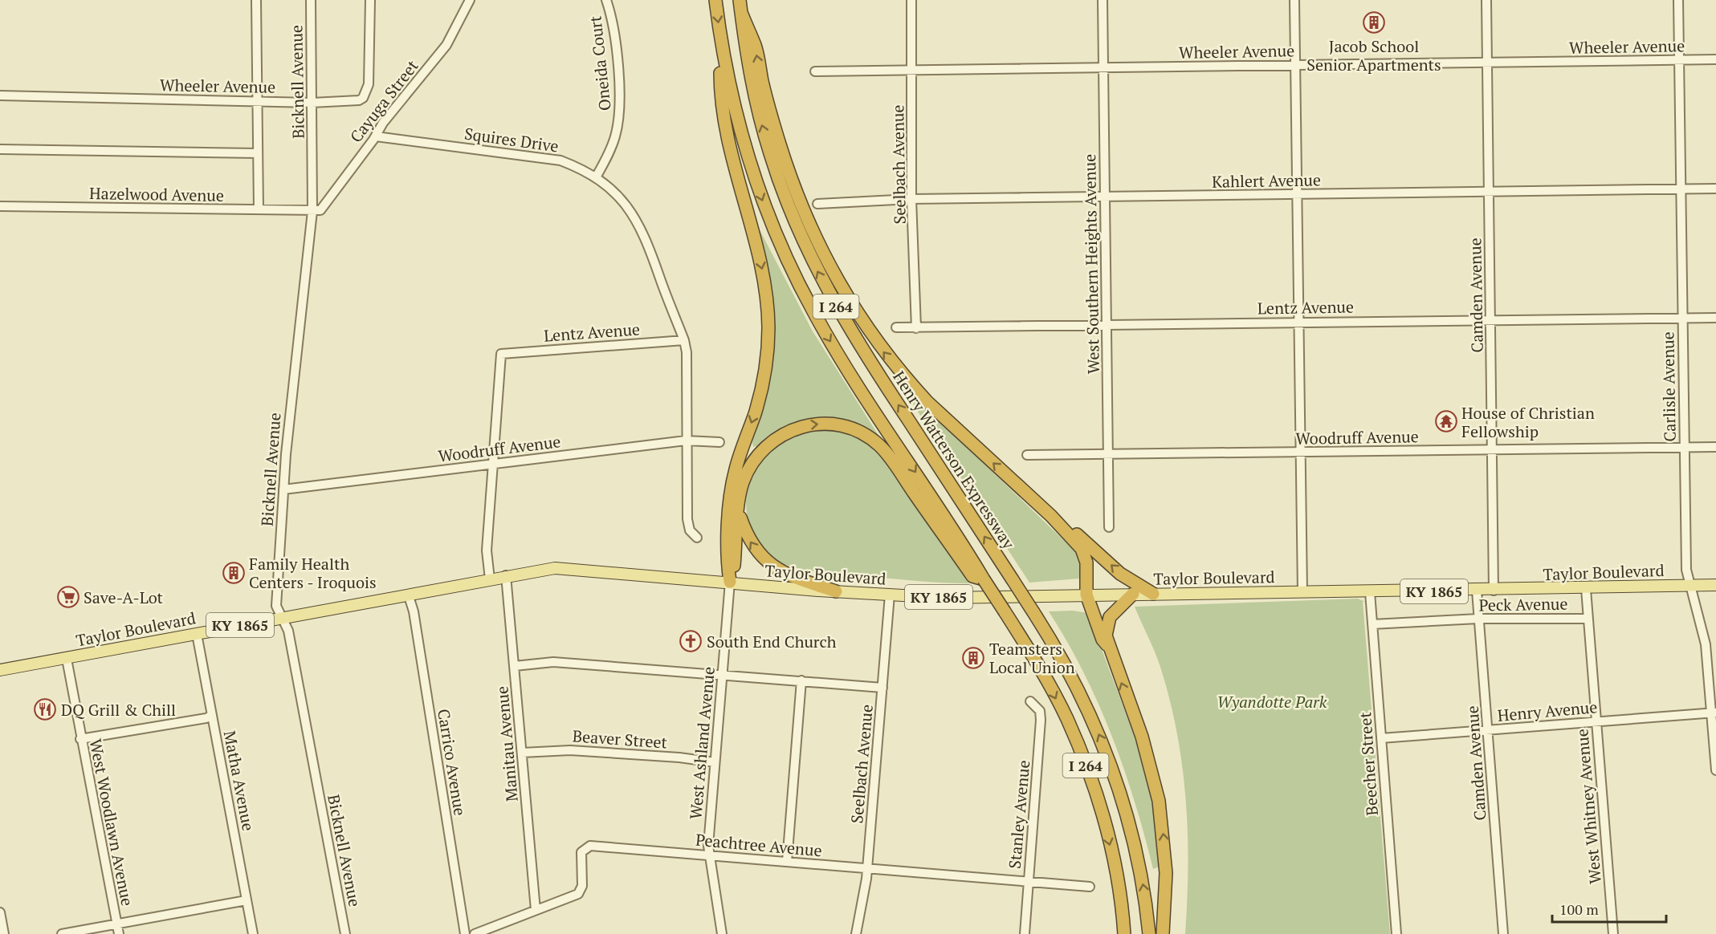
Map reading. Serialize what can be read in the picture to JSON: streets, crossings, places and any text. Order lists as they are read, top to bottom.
{
  "streets": {
    "highway": ["I 264", "Henry Watterson Expressway"],
    "main road": ["Taylor Boulevard", "KY 1865"],
    "street": [
      "Wheeler Avenue",
      "Oneida Court",
      "Bicknell Avenue",
      "Cayuga Street",
      "Squires Drive",
      "Seelbach Avenue",
      "Kahlert Avenue",
      "Hazelwood Avenue",
      "West Southern Heights Avenue",
      "Camden Avenue",
      "Lentz Avenue",
      "Carlisle Avenue",
      "Woodruff Avenue",
      "Peck Avenue",
      "Henry Avenue",
      "Beaver Street",
      "West Ashland Avenue",
      "Manitau Avenue",
      "Carrico Avenue",
      "Beecher Street",
      "Matha Avenue",
      "West Whitney Avenue",
      "Stanley Avenue",
      "West Woodlawn Avenue",
      "Peachtree Avenue"
    ]
  },
  "crossings": [
    ["Wheeler Avenue", "Bicknell Avenue"],
    ["Wheeler Avenue", "Seelbach Avenue"],
    ["Wheeler Avenue", "West Southern Heights Avenue"],
    ["Wheeler Avenue", "Camden Avenue"],
    ["Wheeler Avenue", "Carlisle Avenue"],
    ["Oneida Court", "Squires Drive"],
    ["Bicknell Avenue", "Cayuga Street"],
    ["Bicknell Avenue", "Hazelwood Avenue"],
    ["Bicknell Avenue", "Woodruff Avenue"],
    ["Bicknell Avenue", "Taylor Boulevard"],
    ["Cayuga Street", "Squires Drive"],
    ["Cayuga Street", "Hazelwood Avenue"],
    ["Squires Drive", "Lentz Avenue"],
    ["Seelbach Avenue", "Kahlert Avenue"],
    ["Seelbach Avenue", "Lentz Avenue"],
    ["Seelbach Avenue", "Taylor Boulevard"],
    ["Seelbach Avenue", "Peachtree Avenue"],
    ["Kahlert Avenue", "West Southern Heights Avenue"],
    ["Kahlert Avenue", "Camden Avenue"],
    ["Kahlert Avenue", "Carlisle Avenue"],
    ["West Southern Heights Avenue", "Lentz Avenue"],
    ["West Southern Heights Avenue", "Woodruff Avenue"],
    ["Camden Avenue", "Lentz Avenue"],
    ["Camden Avenue", "Woodruff Avenue"],
    ["Camden Avenue", "Taylor Boulevard"],
    ["Camden Avenue", "Peck Avenue"],
    ["Camden Avenue", "Henry Avenue"],
    ["Lentz Avenue", "Carlisle Avenue"],
    ["Lentz Avenue", "Woodruff Avenue"],
    ["Carlisle Avenue", "Woodruff Avenue"],
    ["Carlisle Avenue", "Taylor Boulevard"],
    ["Carlisle Avenue", "Henry Avenue"],
    ["Taylor Boulevard", "West Ashland Avenue"],
    ["Taylor Boulevard", "Manitau Avenue"],
    ["Taylor Boulevard", "Carrico Avenue"],
    ["Taylor Boulevard", "Beecher Street"],
    ["Taylor Boulevard", "Matha Avenue"],
    ["Taylor Boulevard", "West Whitney Avenue"],
    ["Taylor Boulevard", "West Woodlawn Avenue"],
    ["Peck Avenue", "Beecher Street"],
    ["Peck Avenue", "West Whitney Avenue"],
    ["Henry Avenue", "Beecher Street"],
    ["Henry Avenue", "West Whitney Avenue"],
    ["Beaver Street", "West Ashland Avenue"],
    ["Beaver Street", "Manitau Avenue"],
    ["West Ashland Avenue", "Peachtree Avenue"],
    ["Manitau Avenue", "Peachtree Avenue"],
    ["Stanley Avenue", "Peachtree Avenue"]
  ],
  "parks": ["Wyandotte Park"],
  "places": {
    "building": ["Jacob School Senior Apartments", "Family Health Centers - Iroquois", "Teamsters Local Union"],
    "temple": ["House of Christian Fellowship"],
    "supermarket": ["Save-A-Lot"],
    "church": ["South End Church"],
    "restaurant": ["DQ Grill & Chill"]
  },
  "scale_bar": "100 m"
}
